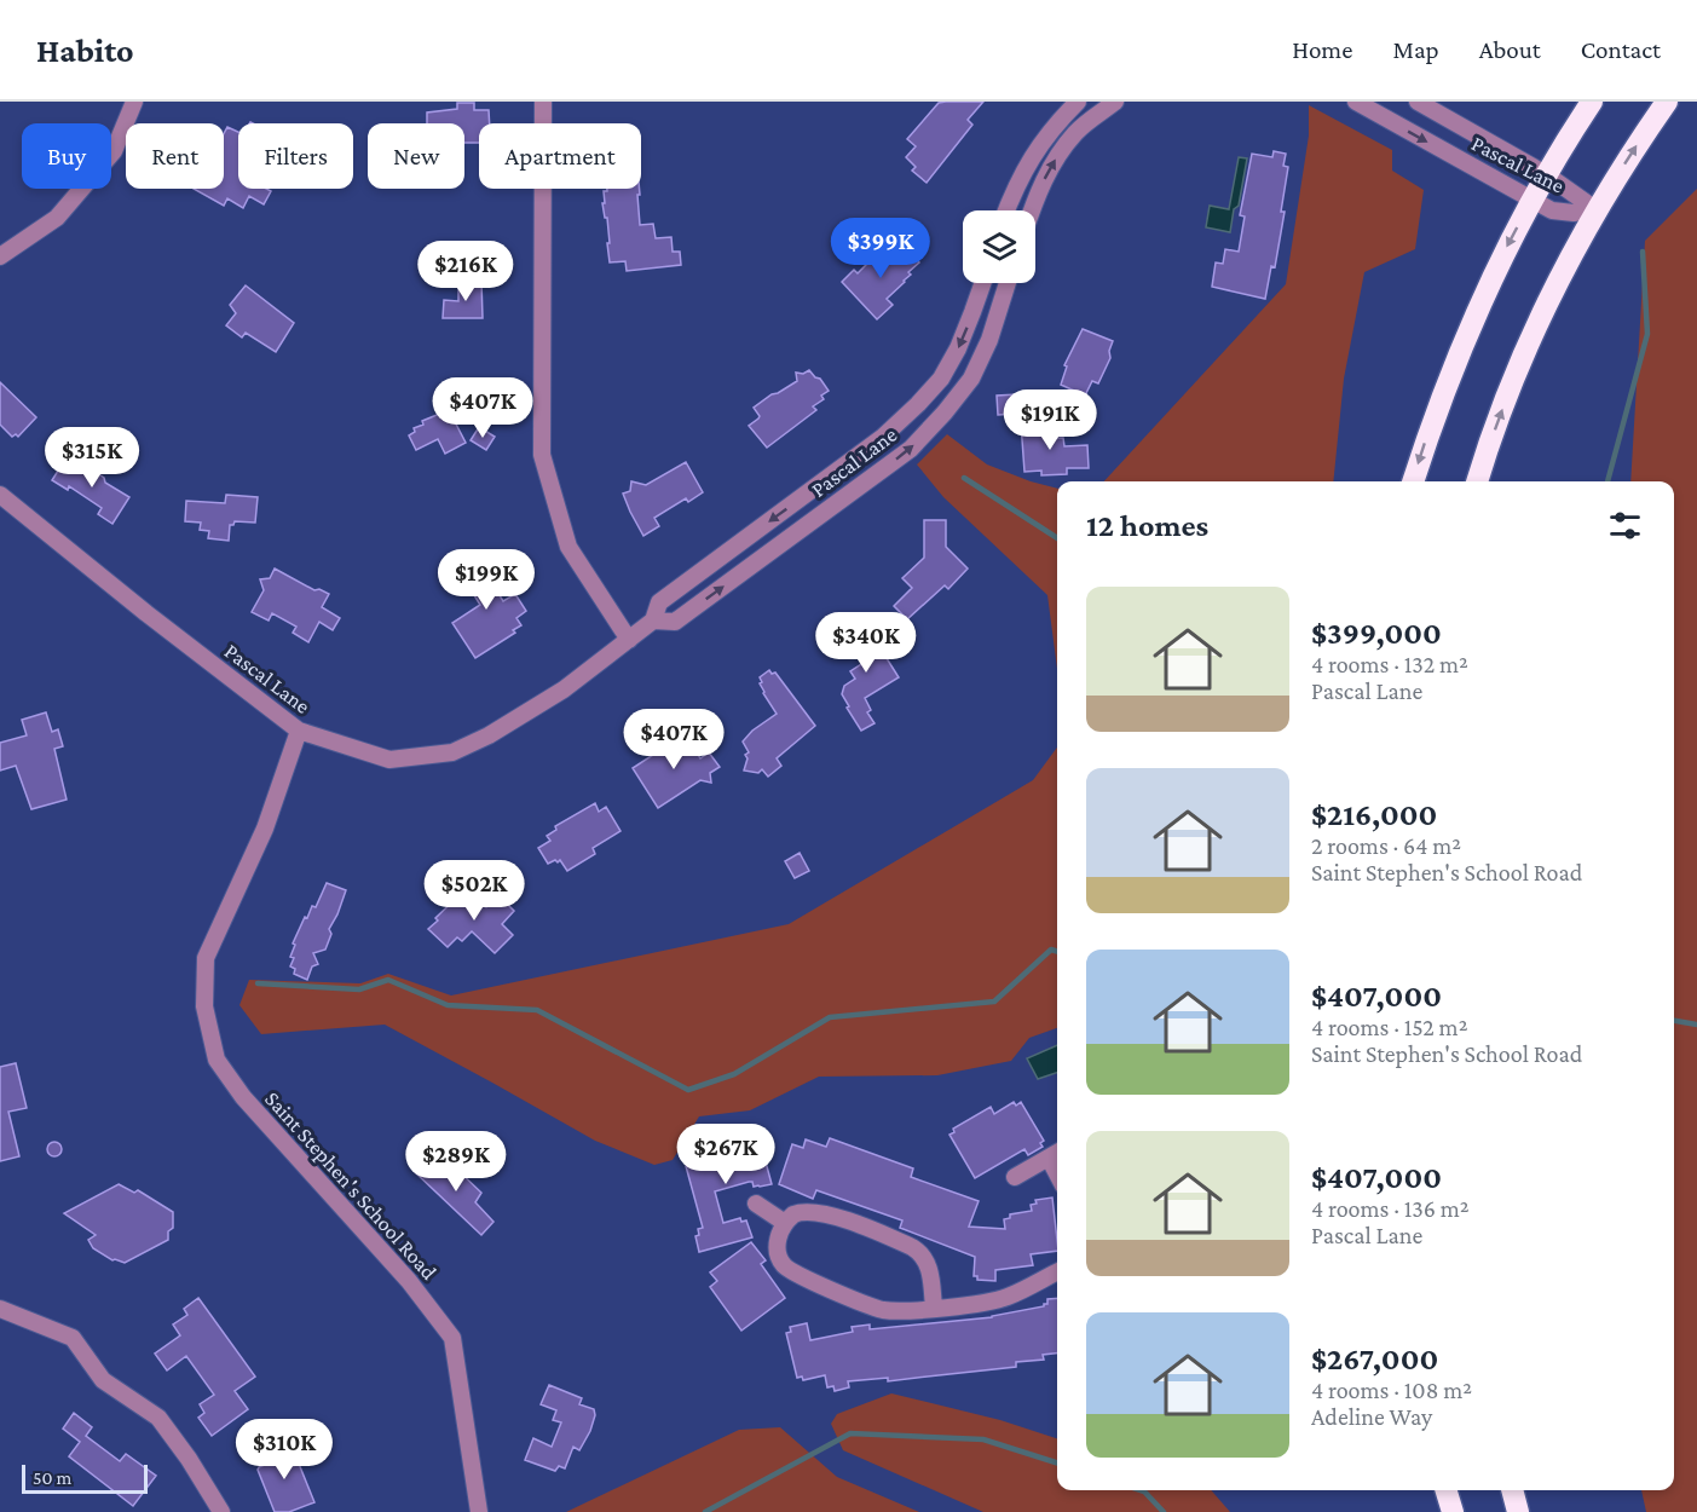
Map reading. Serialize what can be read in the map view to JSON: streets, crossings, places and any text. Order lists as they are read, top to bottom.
{
  "streets": {
    "street": ["Pascal Lane", "Saint Stephen's School Road"]
  },
  "crossings": [
    ["Pascal Lane", "Saint Stephen's School Road"]
  ],
  "scale_bar": "50 m",
  "page": {
    "header": "Habito",
    "nav": [
      "Home",
      "Map",
      "About",
      "Contact"
    ],
    "chip": [
      "Buy",
      "Rent",
      "Filters",
      "New",
      "Apartment"
    ],
    "price": [
      "$399K",
      "$216K",
      "$407K",
      "$191K",
      "$315K",
      "$199K",
      "$340K",
      "$407K",
      "$502K",
      "$267K",
      "$289K",
      "$310K"
    ],
    "heading": "12 homes",
    "list": [
      {
        "name": "$399,000",
        "note": "4 rooms · 132 m² · Pascal Lane"
      },
      {
        "name": "$216,000",
        "note": "2 rooms · 64 m² · Saint Stephen's School Road"
      },
      {
        "name": "$407,000",
        "note": "4 rooms · 152 m² · Saint Stephen's School Road"
      },
      {
        "name": "$407,000",
        "note": "4 rooms · 136 m² · Pascal Lane"
      },
      {
        "name": "$267,000",
        "note": "4 rooms · 108 m² · Adeline Way"
      }
    ],
    "scale": "50 m"
  }
}
